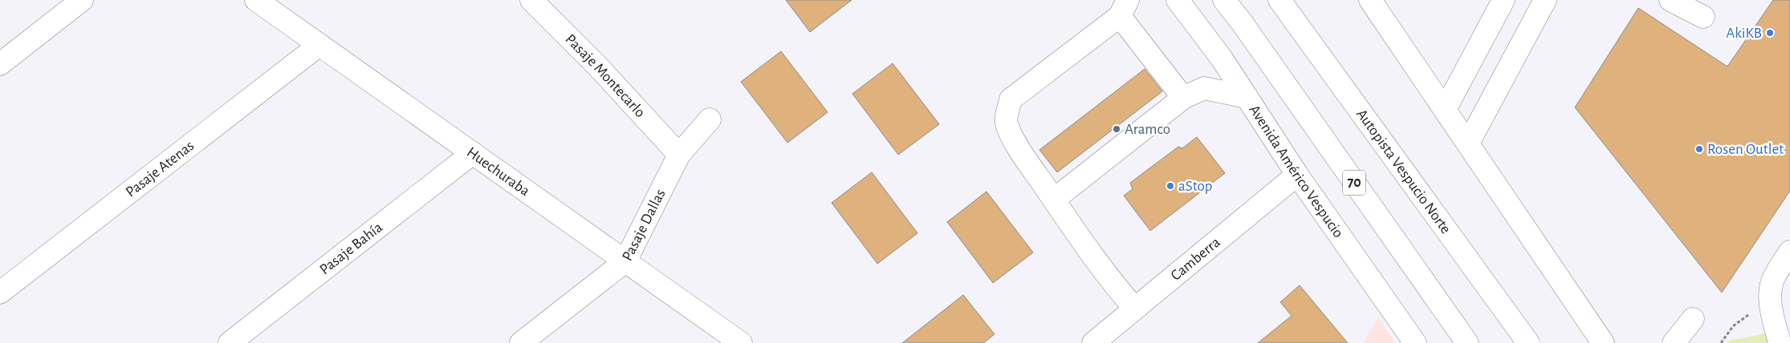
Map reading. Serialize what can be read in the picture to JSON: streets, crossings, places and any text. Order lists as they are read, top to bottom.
{
  "streets": {
    "main road": [
      "Pasaje Montecarlo",
      "Pasaje Atenas",
      "Huechuraba",
      "Avenida Américo Vespucio",
      "Autopista Vespucio Norte",
      "70",
      "Pasaje Dallas",
      "Pasaje Bahía",
      "Camberra"
    ]
  },
  "crossings": [
    ["Pasaje Montecarlo", "Pasaje Dallas"],
    ["Pasaje Atenas", "Huechuraba"],
    ["Huechuraba", "Pasaje Dallas"],
    ["Huechuraba", "Pasaje Bahía"],
    ["Avenida Américo Vespucio", "Camberra"]
  ],
  "places": [
    "AkiKB",
    "Aramco",
    "Rosen Outlet",
    "aStop"
  ]
}
